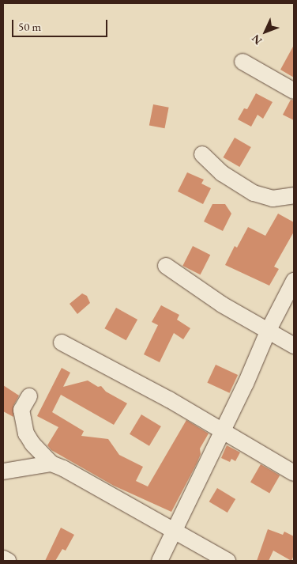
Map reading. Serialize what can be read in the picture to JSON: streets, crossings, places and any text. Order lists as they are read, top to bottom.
{
  "scale_bar": "50 m",
  "north": "bottom left"
}
